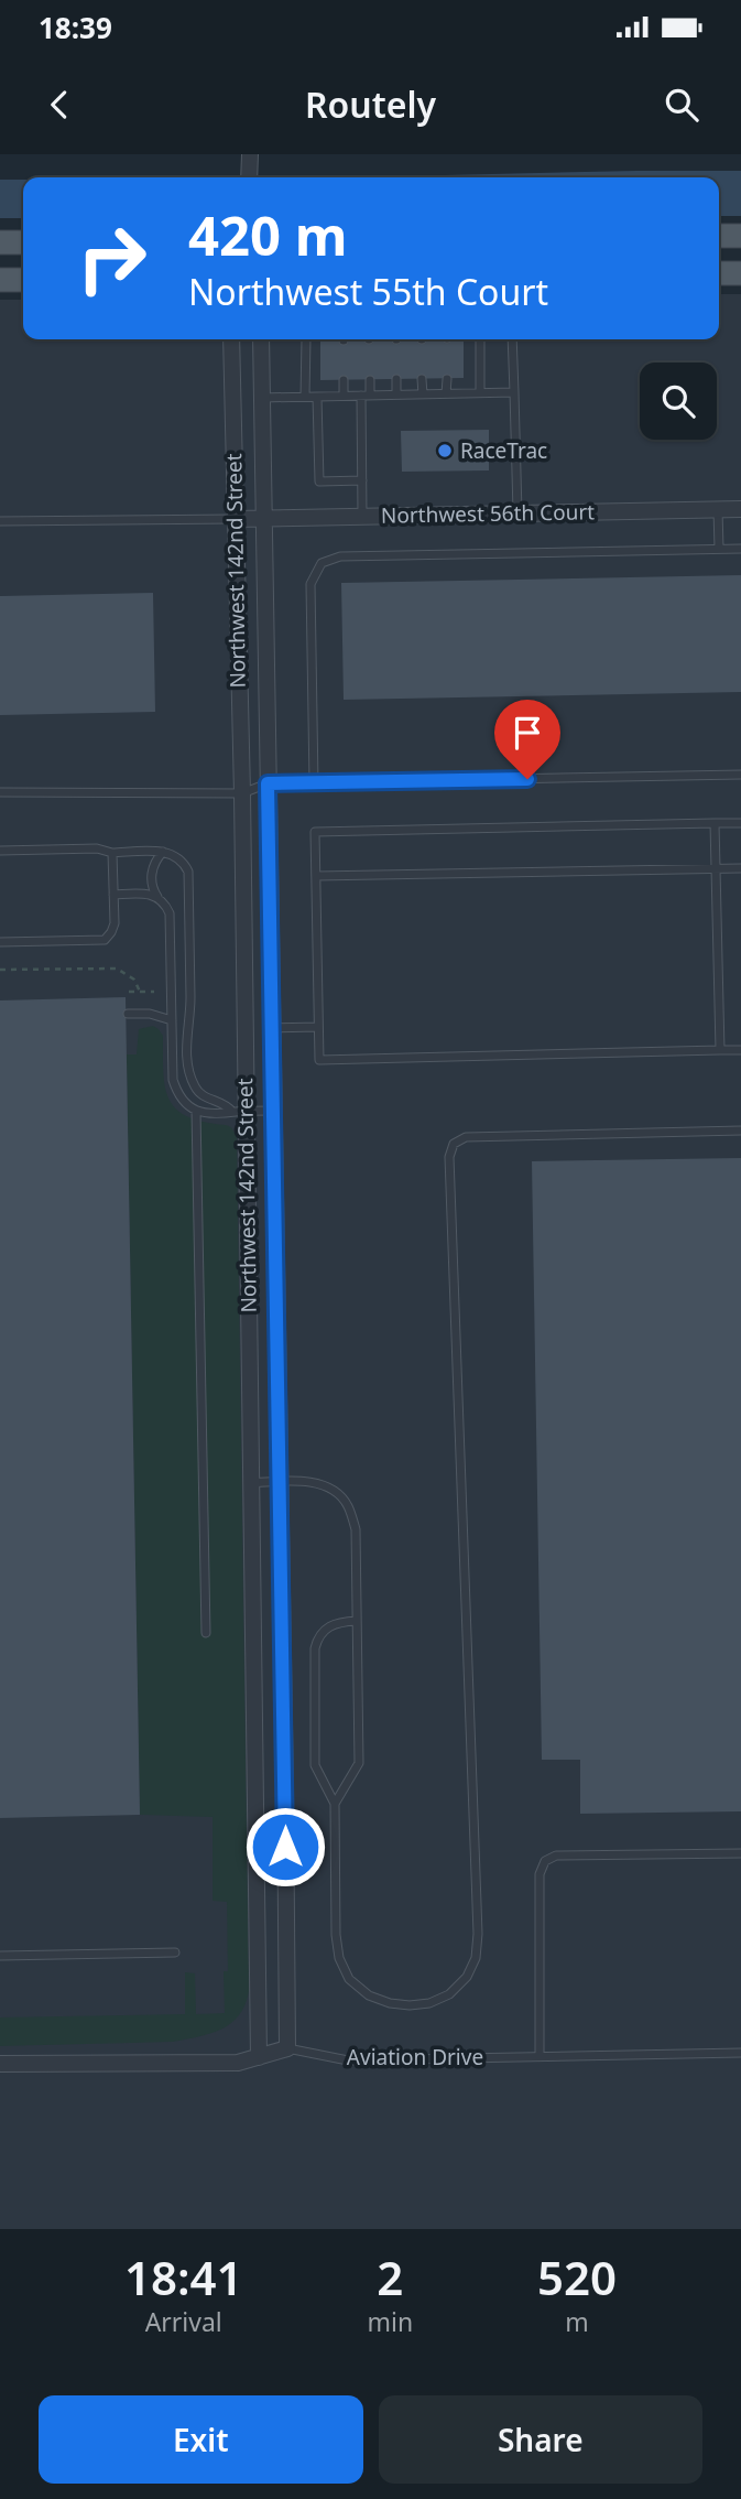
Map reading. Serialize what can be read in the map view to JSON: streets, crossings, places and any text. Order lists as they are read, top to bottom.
{
  "streets": {
    "street": ["Northwest 56th Court", "Northwest 142nd Street", "Aviation Drive"]
  },
  "crossings": [
    ["Northwest 56th Court", "Northwest 142nd Street"],
    ["Northwest 142nd Street", "Aviation Drive"]
  ],
  "places": ["RaceTrac"],
  "page": {
    "status": "18:39",
    "header": "Routely",
    "turn": ["420 m", "Northwest 55th Court"],
    "eta": [
      "18:41",
      "Arrival",
      "2",
      "min",
      "520",
      "m"
    ],
    "buttons": ["Exit", "Share"]
  }
}
